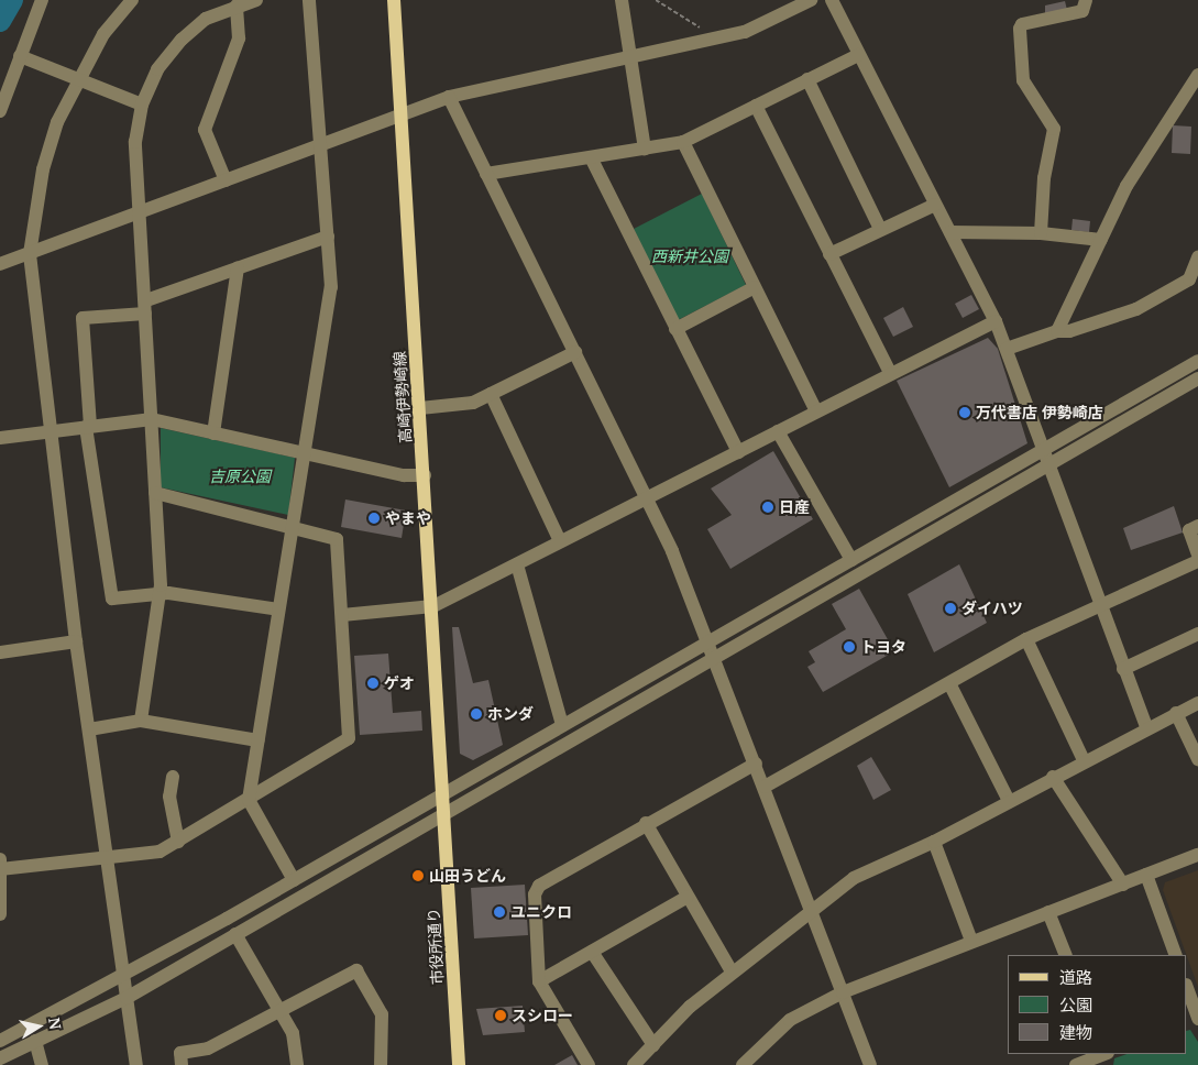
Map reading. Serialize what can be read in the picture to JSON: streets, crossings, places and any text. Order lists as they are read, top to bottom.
{
  "streets": {
    "main road": ["高崎伊勢崎線", "市役所通り"]
  },
  "crossings": [
    ["高崎伊勢崎線", "市役所通り"]
  ],
  "parks": ["西新井公園", "吉原公園"],
  "places": [
    "万代書店 伊勢崎店",
    "日産",
    "やまや",
    "ダイハツ",
    "トヨタ",
    "ゲオ",
    "ホンダ",
    "山田うどん",
    "ユニクロ",
    "スシロー"
  ],
  "legend": ["道路", "公園", "建物"],
  "north": "right"
}
